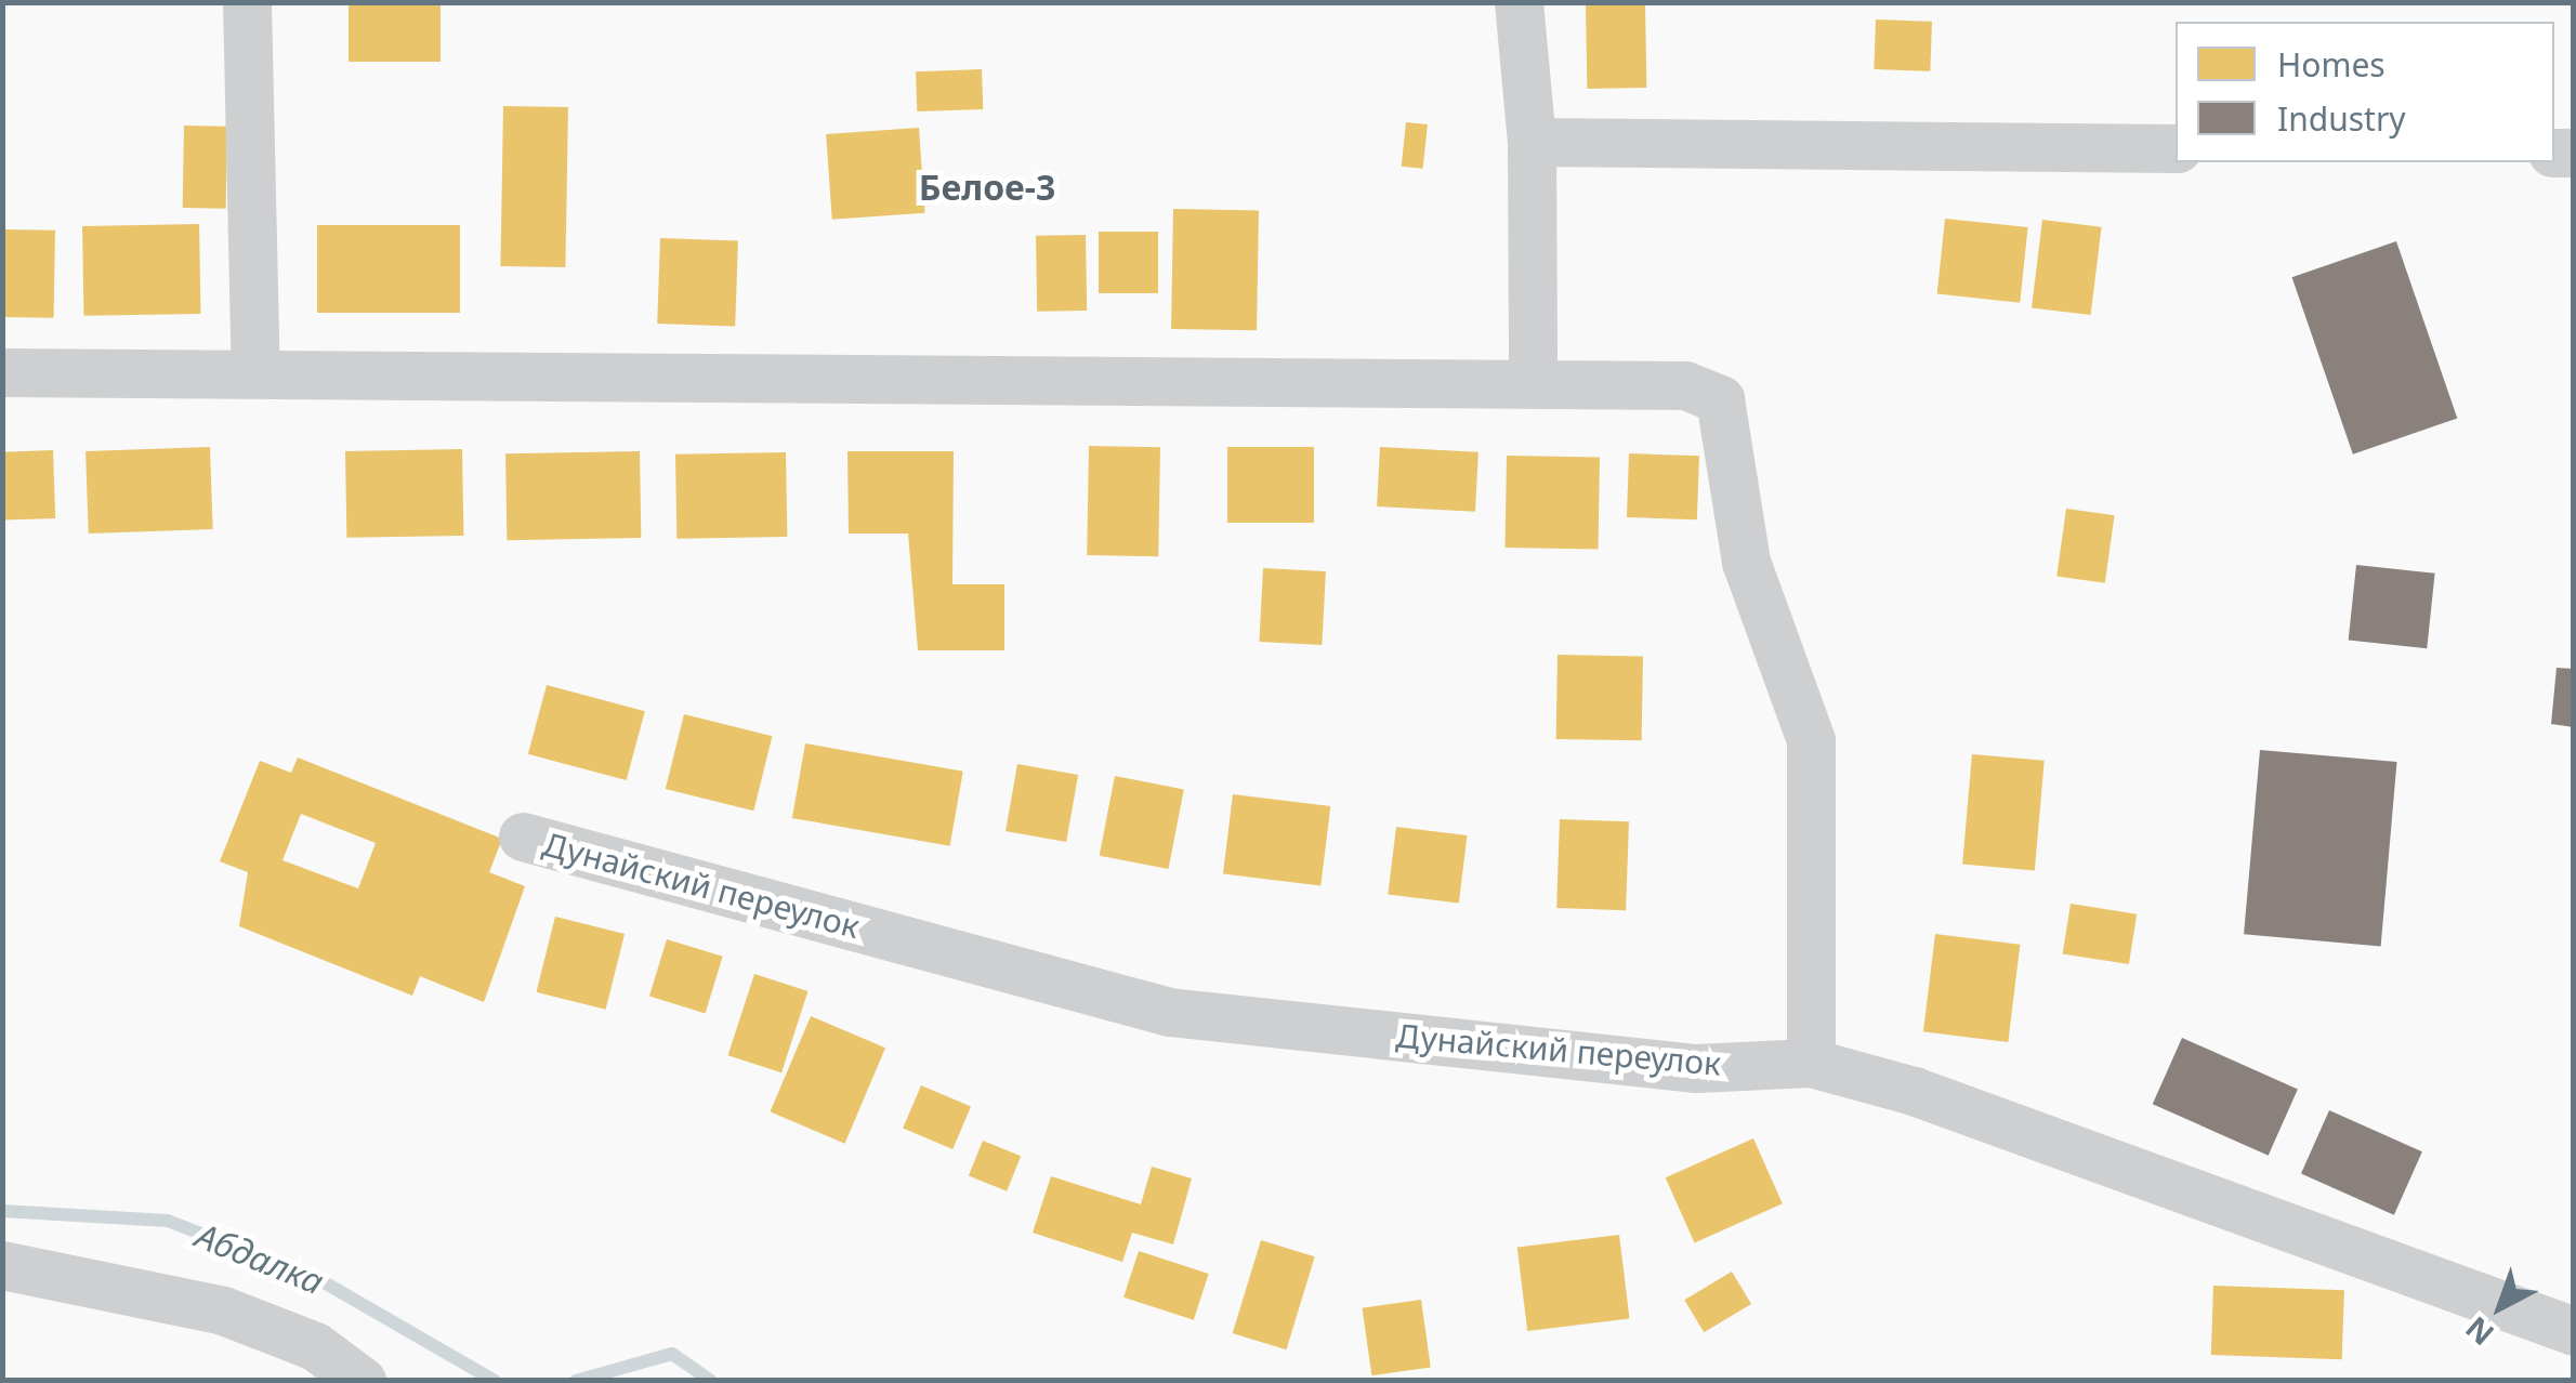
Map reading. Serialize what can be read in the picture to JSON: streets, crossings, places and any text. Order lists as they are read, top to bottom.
{
  "streets": {
    "street": ["Дунайский переулок"]
  },
  "districts": ["Белое-3"],
  "water": ["Абдалка"],
  "legend": ["Homes", "Industry"],
  "north": "bottom left"
}
